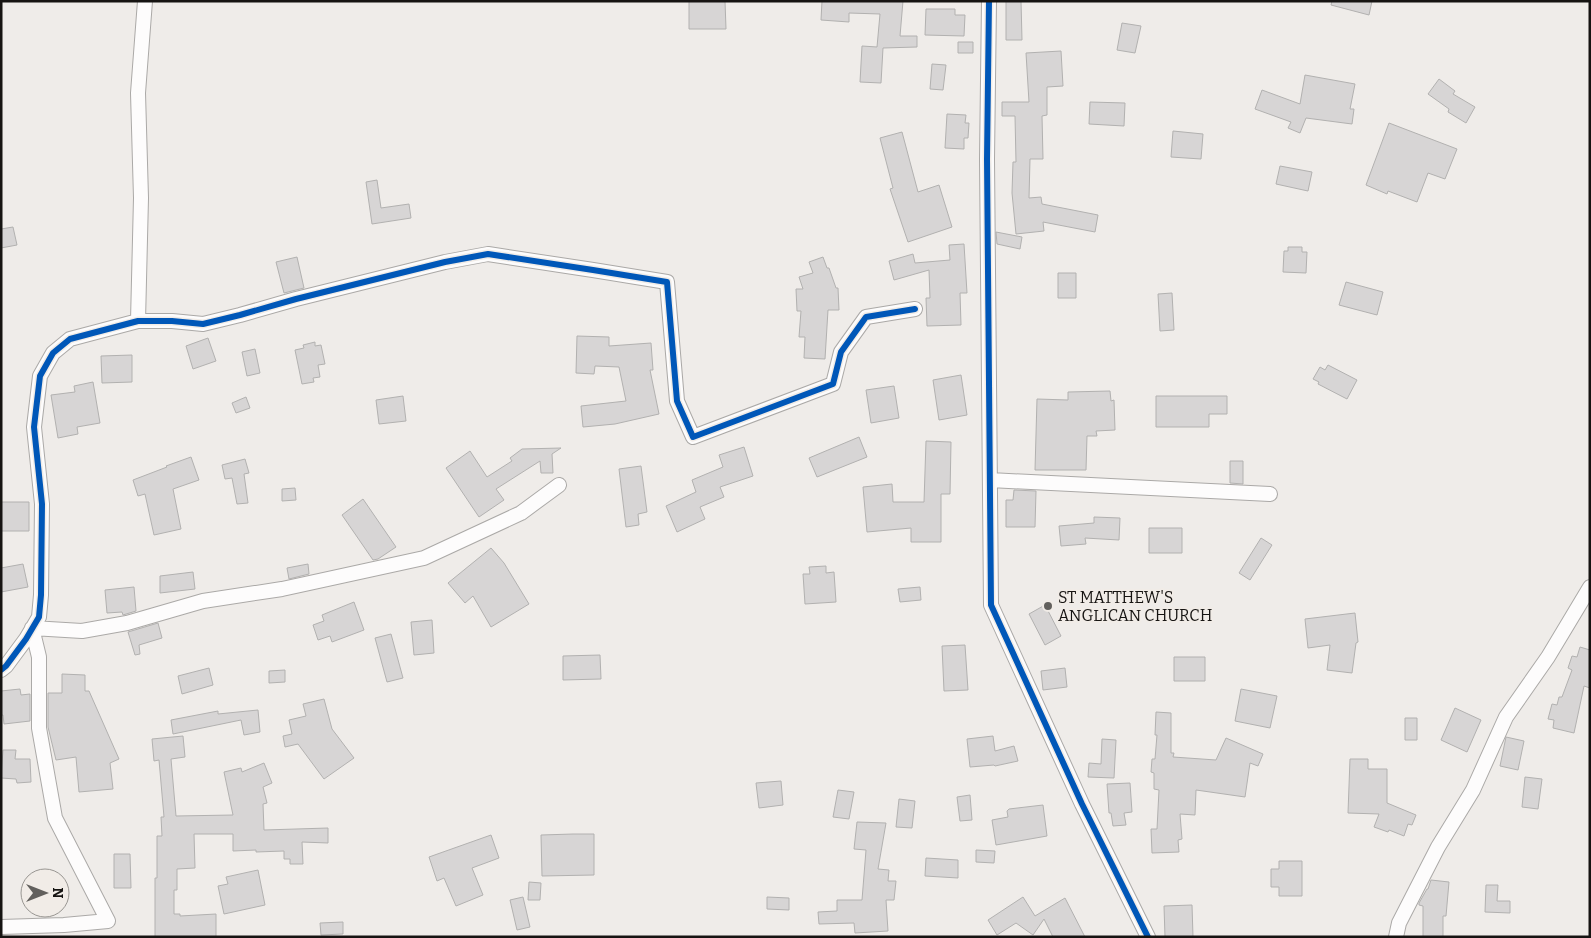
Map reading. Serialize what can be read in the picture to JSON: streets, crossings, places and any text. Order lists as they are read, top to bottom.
{
  "places": ["ST MATTHEW'S ANGLICAN CHURCH"],
  "north": "right"
}
